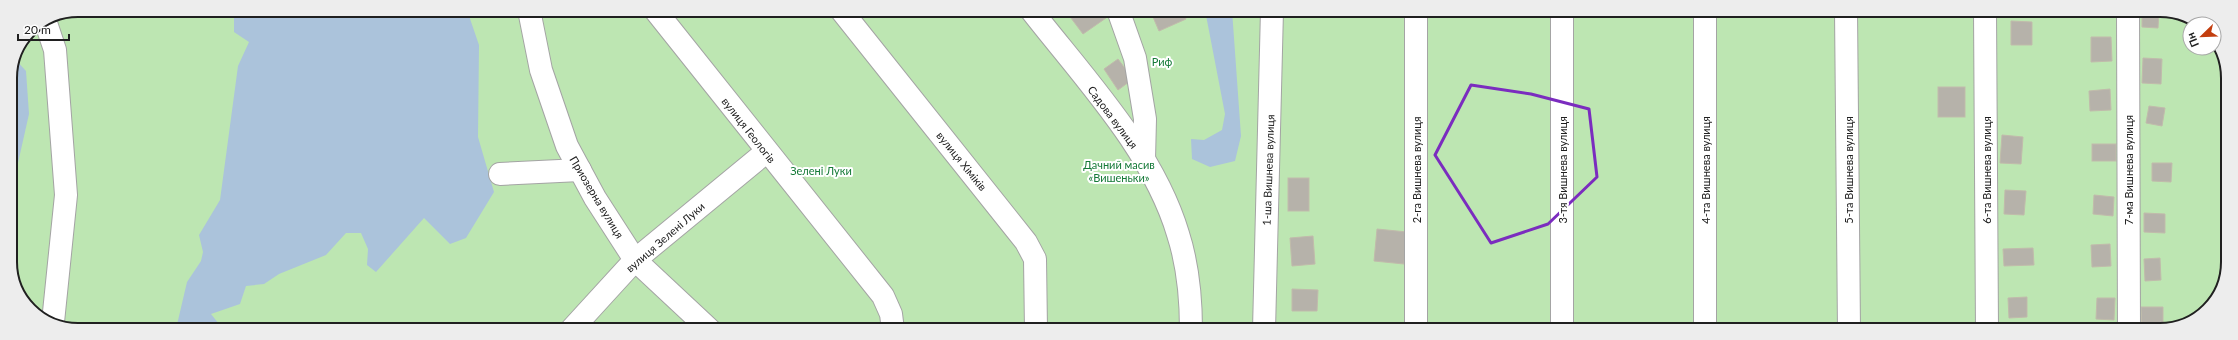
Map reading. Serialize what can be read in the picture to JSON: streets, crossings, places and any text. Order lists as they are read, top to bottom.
{
  "streets": {
    "street": [
      "Садова вулиця",
      "вулиця Геологів",
      "вулиця Хіміків",
      "1-ша Вишнева вулиця",
      "2-га Вишнева вулиця",
      "3-тя Вишнева вулиця",
      "4-та Вишнева вулиця",
      "5-та Вишнева вулиця",
      "6-та Вишнева вулиця",
      "7-ма Вишнева вулиця",
      "Приозерна вулиця",
      "вулиця Зелені Луки"
    ]
  },
  "crossings": [
    ["вулиця Геологів", "вулиця Зелені Луки"],
    ["Приозерна вулиця", "вулиця Зелені Луки"]
  ],
  "parks": ["Риф", "Дачний масив «Вишеньки»", "Зелені Луки"],
  "scale_bar": "20 m",
  "north": "bottom left"
}
